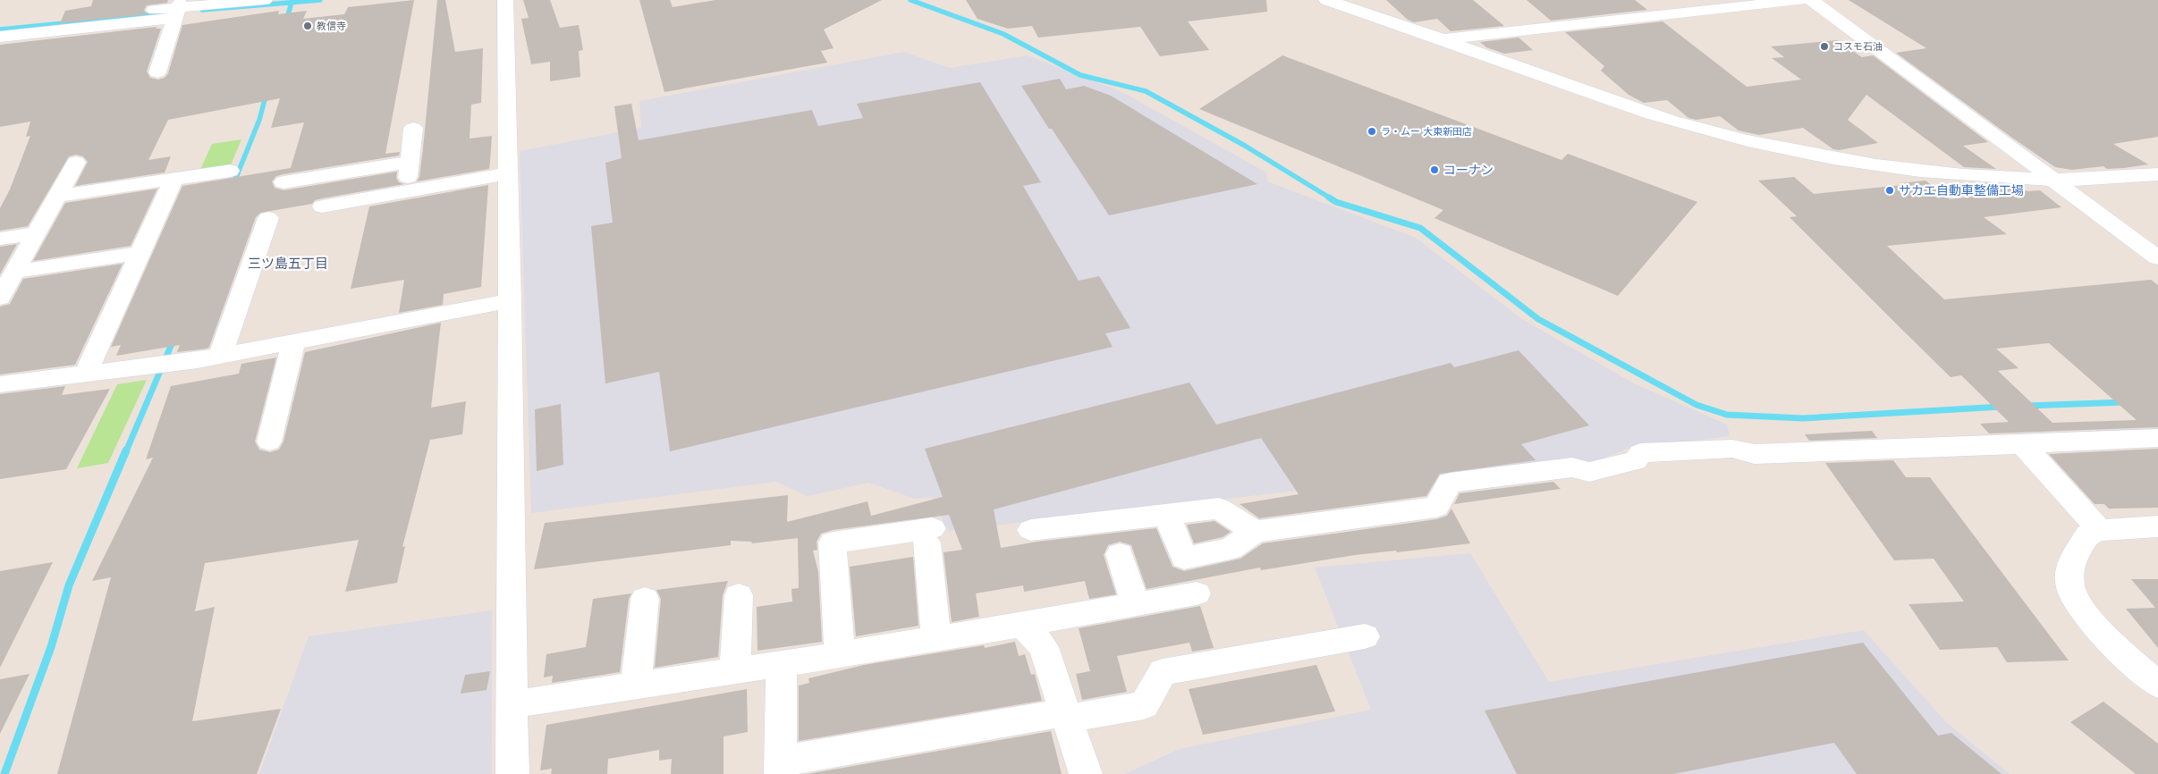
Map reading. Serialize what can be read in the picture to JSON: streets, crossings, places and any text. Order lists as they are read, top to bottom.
{
  "districts": ["三ツ島五丁目"],
  "places": [
    "教信寺",
    "コスモ石油",
    "ラ・ムー 大東新田店",
    "コーナン",
    "サカエ自動車整備工場"
  ]
}
